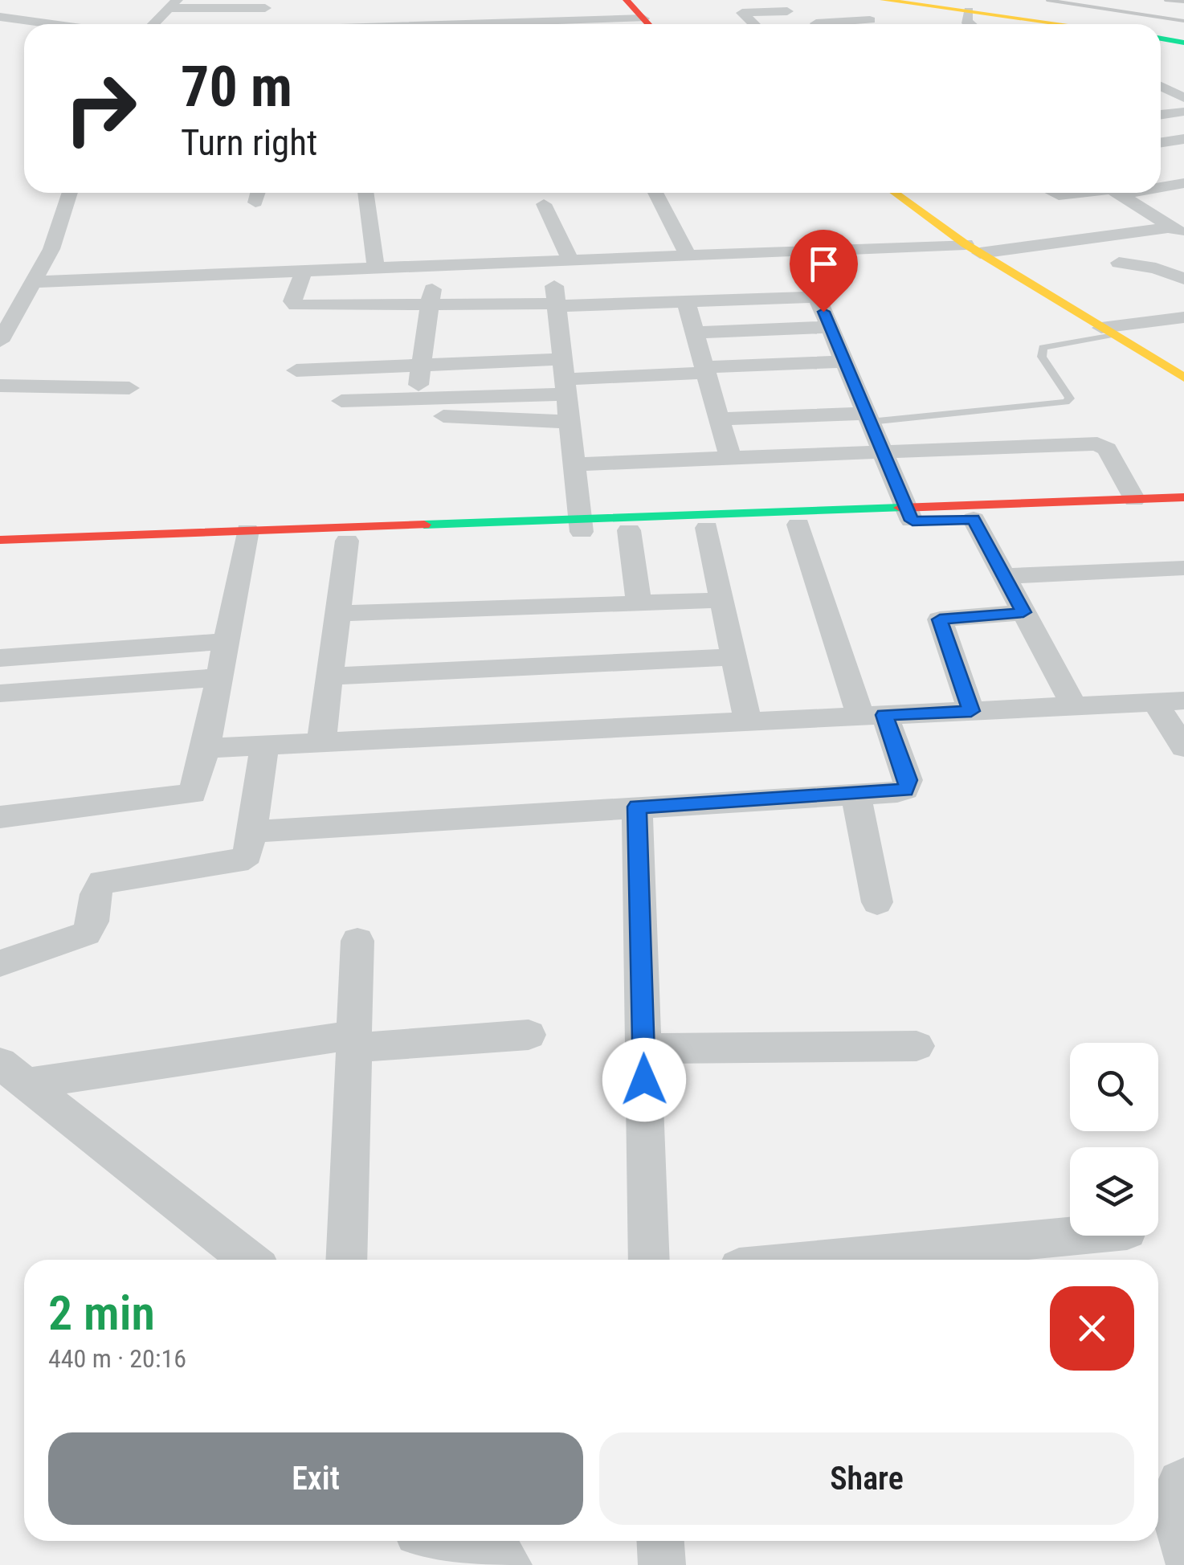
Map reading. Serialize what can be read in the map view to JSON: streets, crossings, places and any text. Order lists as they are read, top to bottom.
{
  "page": {
    "turn": ["70 m", "Turn right"],
    "heading": ["2 min", "440 m · 20:16"],
    "buttons": ["Exit", "Share"]
  }
}
